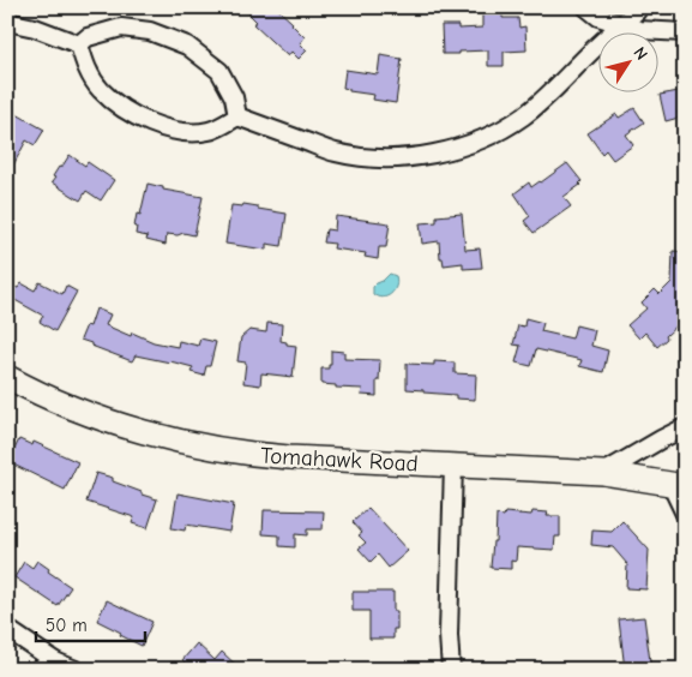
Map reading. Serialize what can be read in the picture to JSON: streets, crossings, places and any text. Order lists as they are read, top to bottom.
{
  "streets": {
    "street": ["Tomahawk Road"]
  },
  "scale_bar": "50 m",
  "north": "top right"
}
